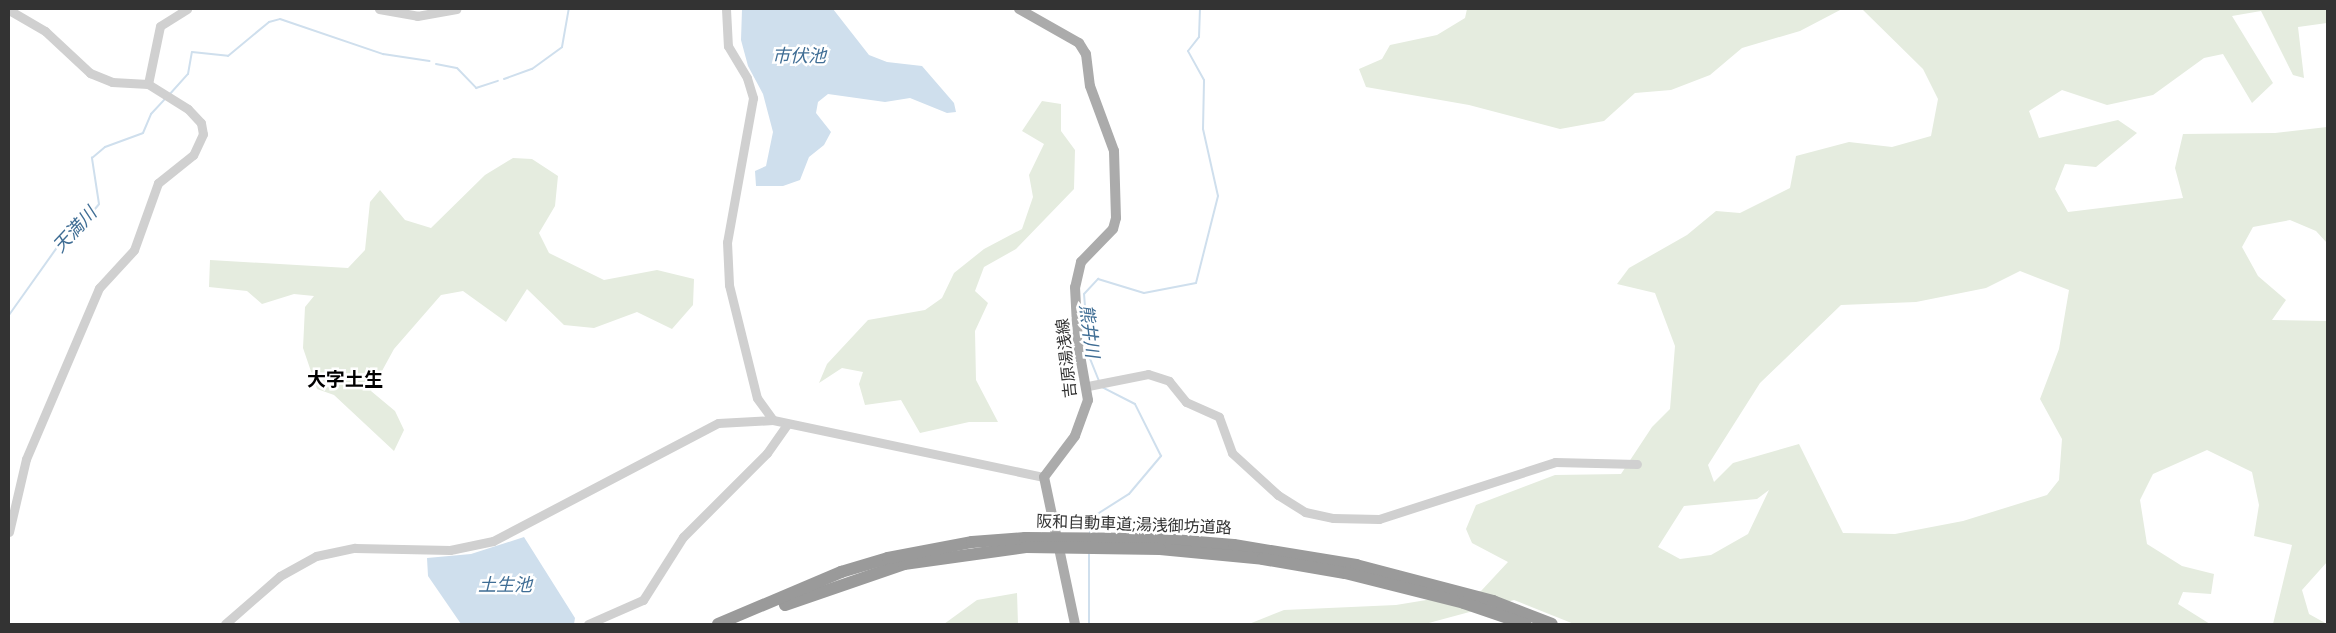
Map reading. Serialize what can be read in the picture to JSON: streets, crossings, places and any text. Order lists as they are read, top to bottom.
{
  "streets": {
    "highway": ["阪和自動車道;湯浅御坊道路"],
    "main road": ["吉原湯浅線"]
  },
  "districts": ["大字土生"],
  "water": [
    "市伏池",
    "天満川",
    "熊井川",
    "土生池"
  ]
}
